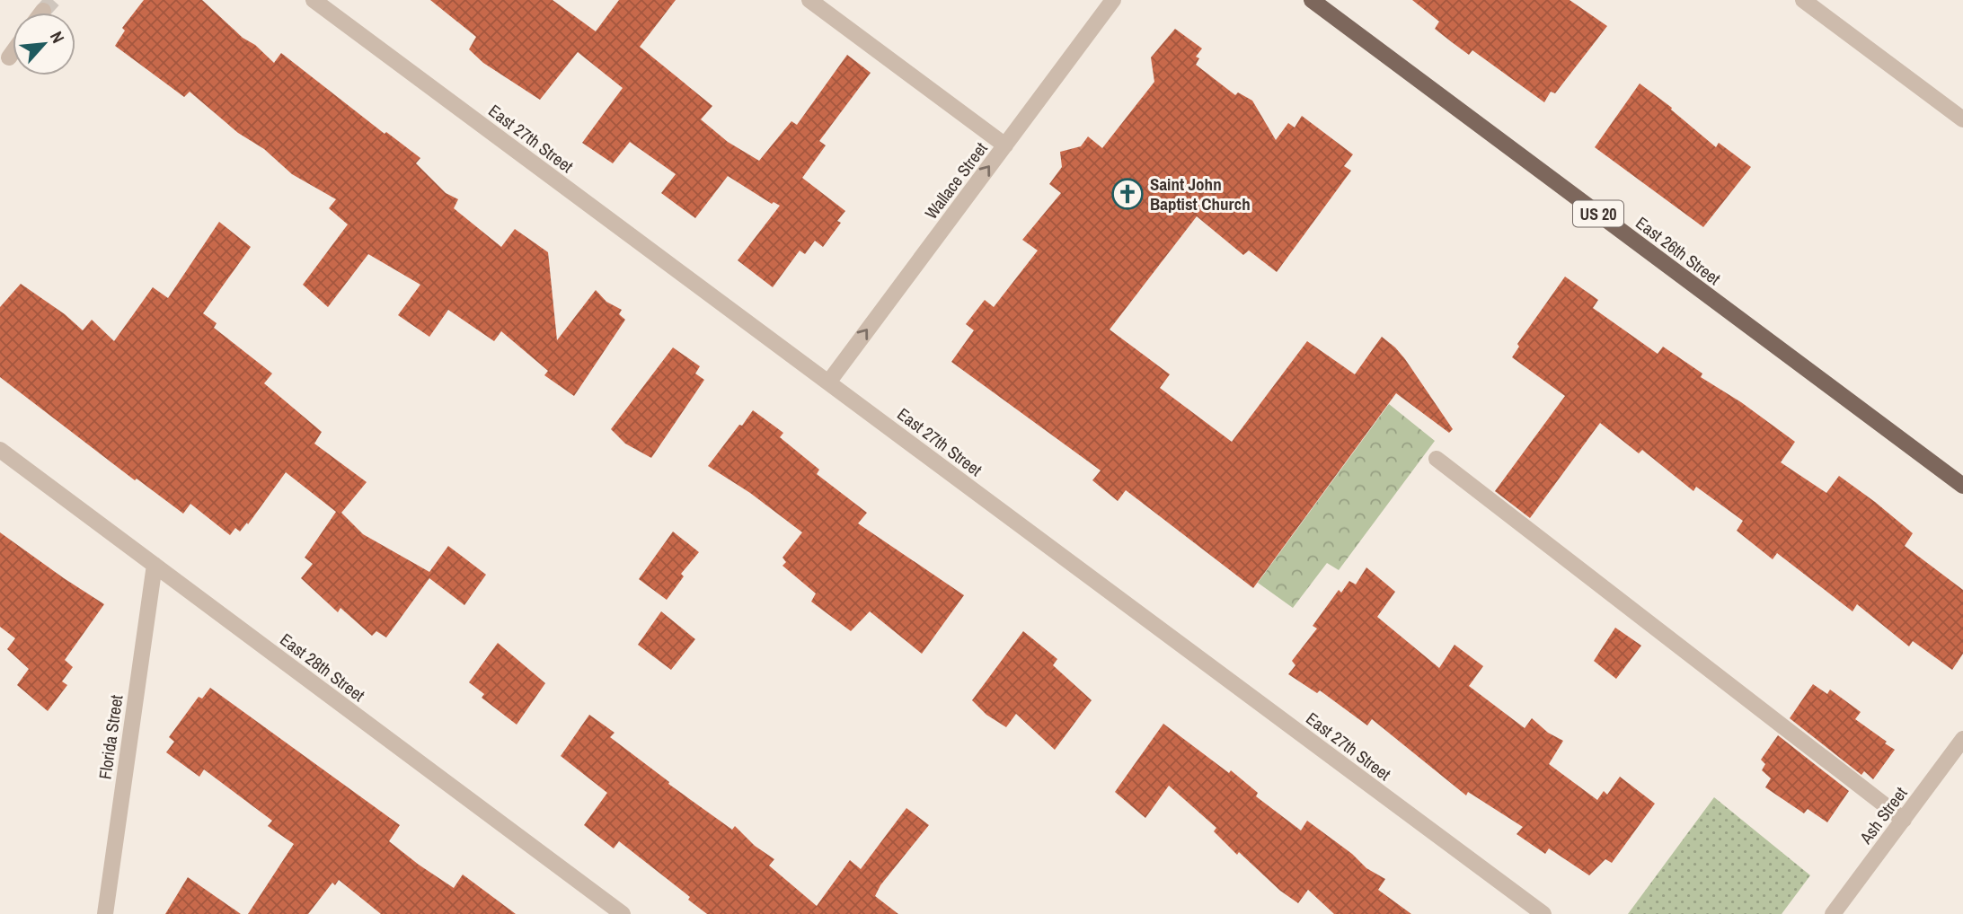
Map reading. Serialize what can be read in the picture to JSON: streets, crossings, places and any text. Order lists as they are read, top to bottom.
{
  "streets": {
    "main road": ["US 20", "East 26th Street"],
    "street": [
      "East 27th Street",
      "Wallace Street",
      "East 28th Street",
      "Florida Street",
      "Ash Street"
    ]
  },
  "crossings": [
    ["East 27th Street", "Wallace Street"],
    ["East 28th Street", "Florida Street"]
  ],
  "one_way": ["Wallace Street"],
  "places": {
    "church": ["Saint John Baptist Church"]
  },
  "north": "top right"
}
